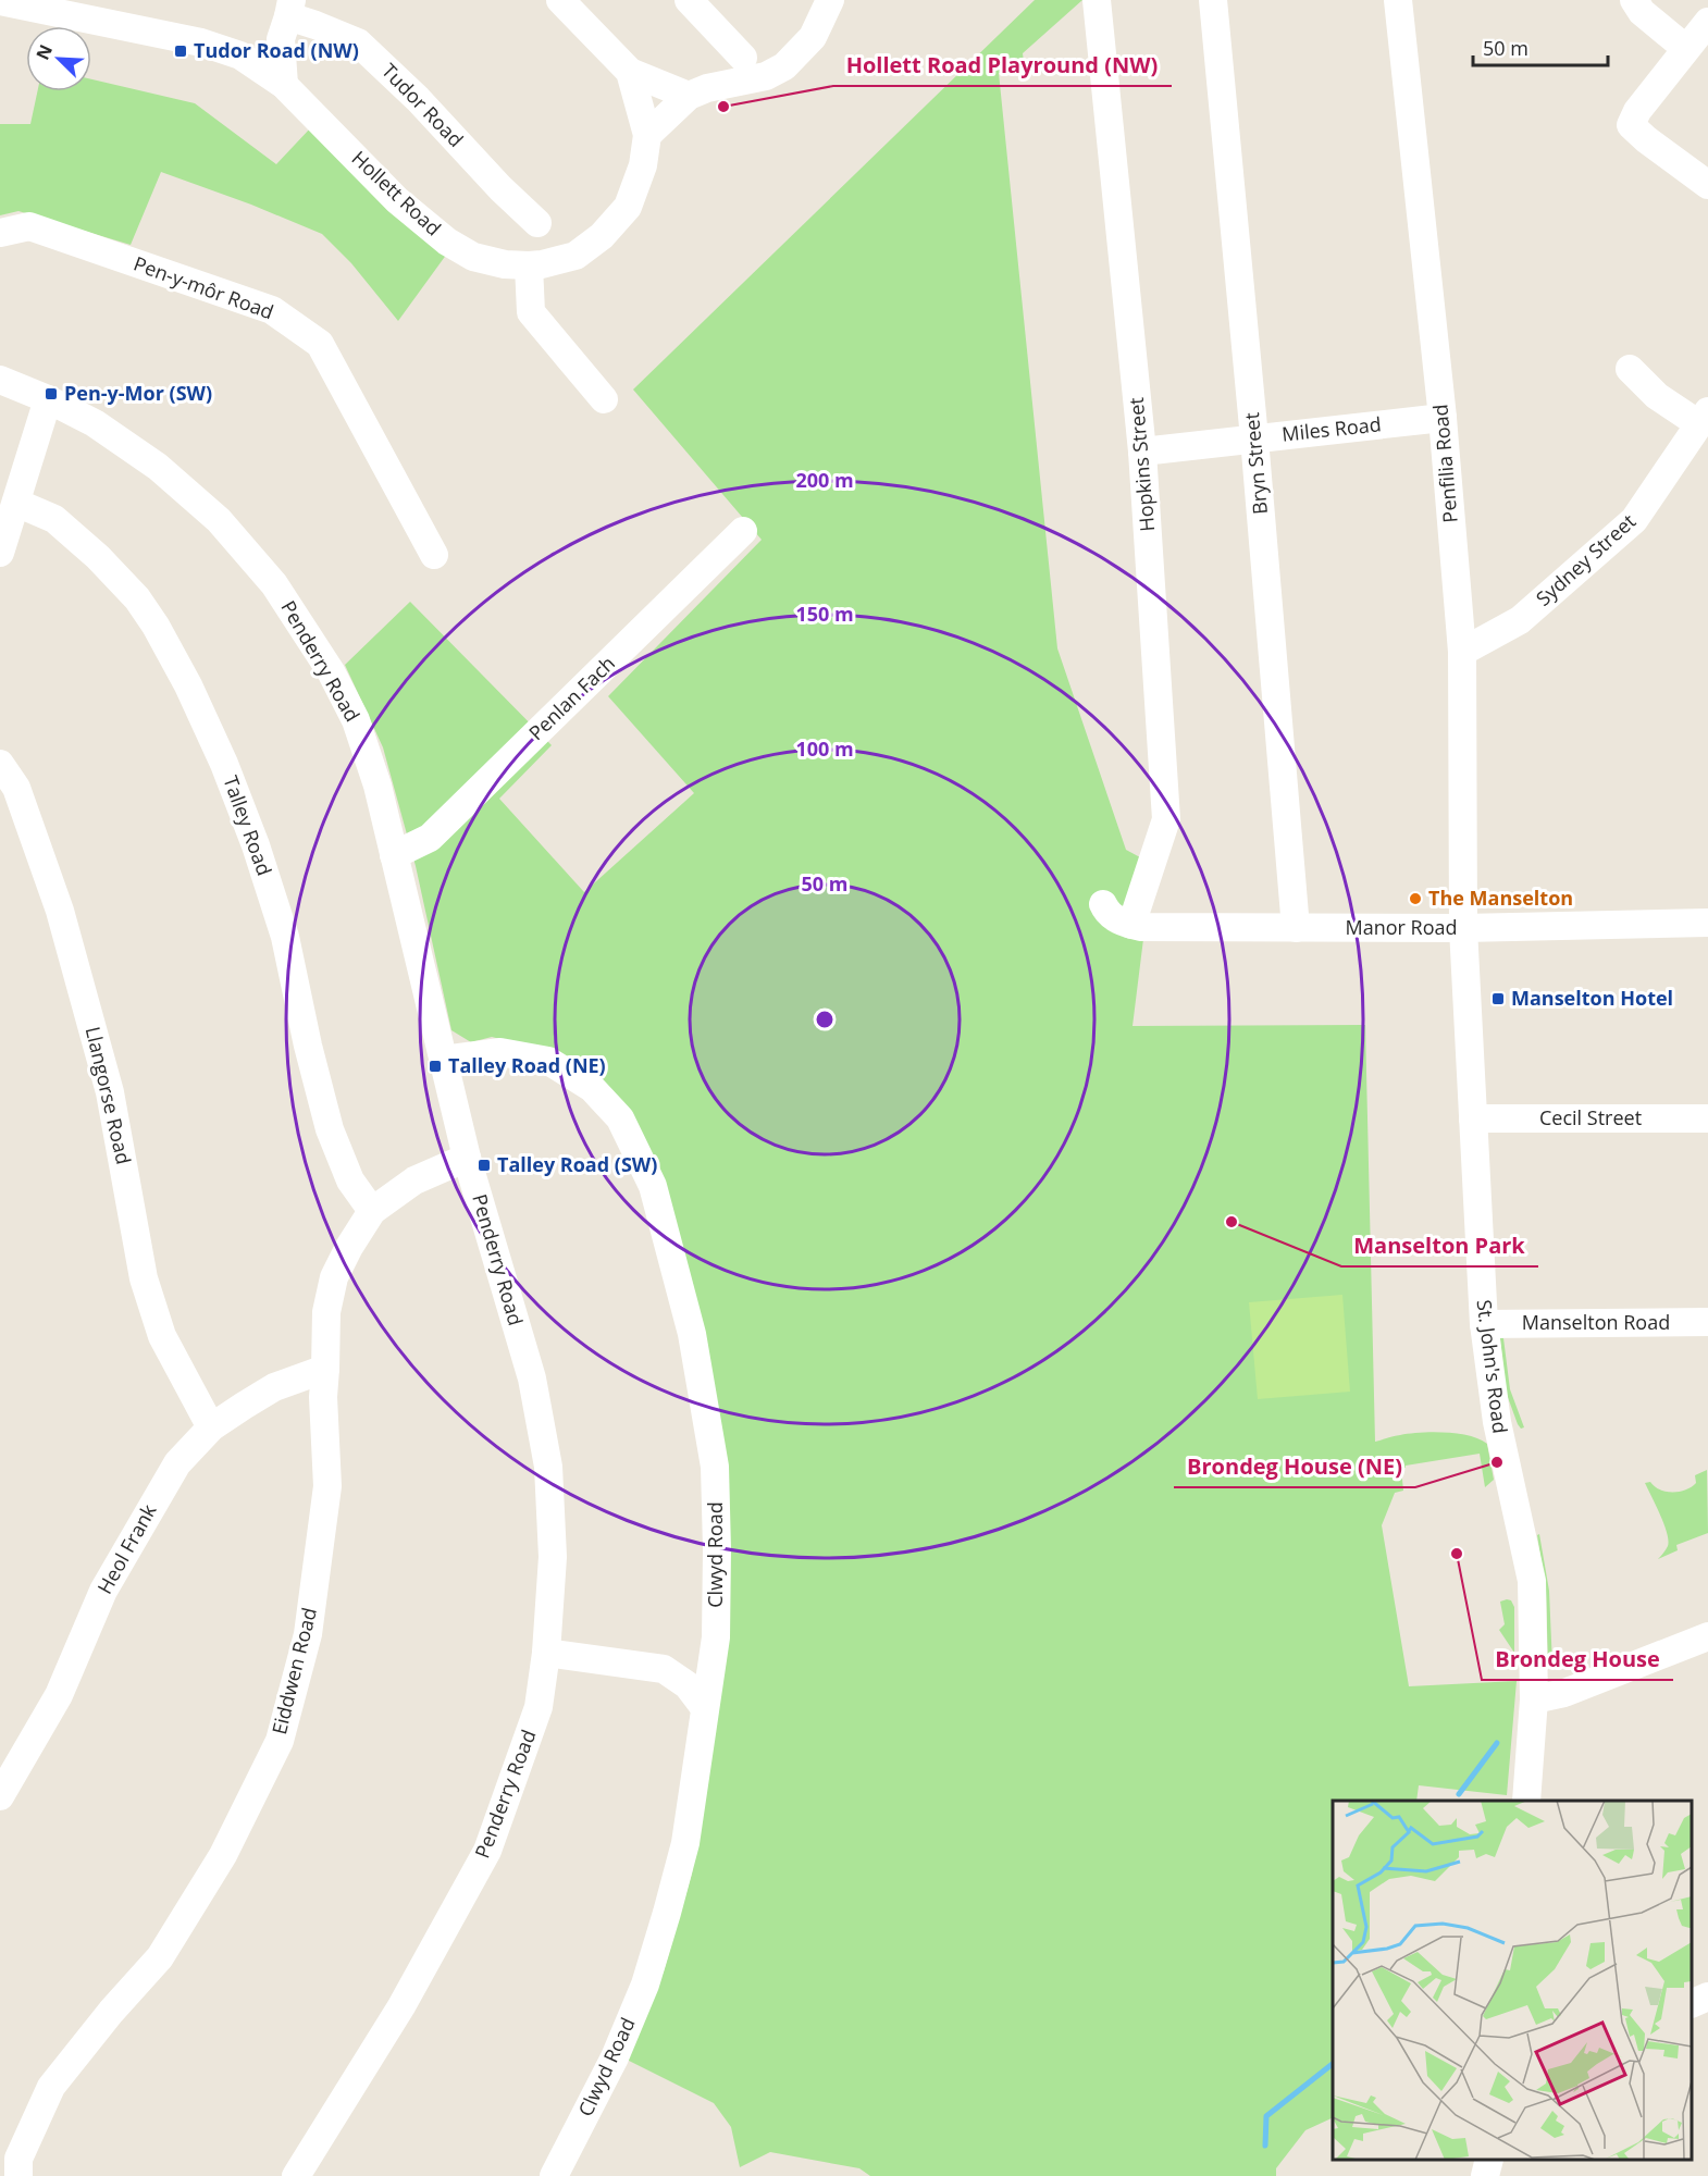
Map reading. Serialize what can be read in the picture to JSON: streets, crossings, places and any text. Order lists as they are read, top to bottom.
{
  "streets": {
    "street": [
      "Tudor Road",
      "Hollett Road",
      "Pen-y-môr Road",
      "Miles Road",
      "Bryn Street",
      "Penfilia Road",
      "Hopkins Street",
      "Sydney Street",
      "Penderry Road",
      "Penlan Fach",
      "Talley Road",
      "Manor Road",
      "Llangorse Road",
      "Cecil Street",
      "Manselton Road",
      "St. John's Road",
      "Heol Frank",
      "Clwyd Road",
      "Eiddwen Road"
    ]
  },
  "crossings": [
    ["Miles Road", "Bryn Street"],
    ["Miles Road", "Penfilia Road"],
    ["Miles Road", "Hopkins Street"],
    ["Bryn Street", "Manor Road"],
    ["Penfilia Road", "Sydney Street"],
    ["Penfilia Road", "Manor Road"],
    ["Penfilia Road", "St. John's Road"],
    ["Hopkins Street", "Manor Road"],
    ["Penderry Road", "Penlan Fach"],
    ["Penderry Road", "Clwyd Road"],
    ["Penderry Road", "Eiddwen Road"],
    ["Talley Road", "Eiddwen Road"],
    ["Manor Road", "St. John's Road"],
    ["Llangorse Road", "Heol Frank"],
    ["Cecil Street", "St. John's Road"],
    ["Manselton Road", "St. John's Road"],
    ["Heol Frank", "Eiddwen Road"]
  ],
  "places": {
    "transit": [
      "Tudor Road (NW)",
      "Pen-y-Mor (SW)",
      "Manselton Hotel",
      "Talley Road (NE)",
      "Talley Road (SW)"
    ],
    "other": [
      "Hollett Road Playround (NW)",
      "The Manselton",
      "Manselton Park",
      "Brondeg House (NE)",
      "Brondeg House"
    ]
  },
  "scale_bar": "50 m",
  "north": "top left",
  "rings": [
    "200 m",
    "150 m",
    "100 m",
    "50 m"
  ]
}
